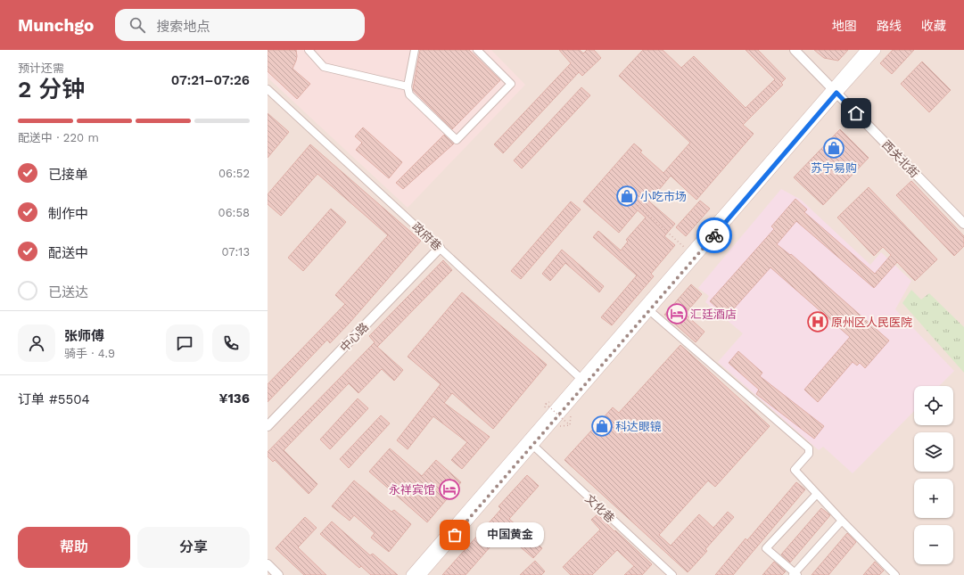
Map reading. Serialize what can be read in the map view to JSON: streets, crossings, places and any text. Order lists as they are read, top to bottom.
{
  "streets": {
    "street": [
      "西关北街",
      "政府巷",
      "中心路",
      "文化巷"
    ]
  },
  "crossings": [
    ["政府巷", "中心路"]
  ],
  "places": {
    "shop": ["苏宁易购", "小吃市场", "科达眼镜"],
    "hotel": ["汇廷酒店", "永祥宾馆"],
    "hospital": ["原州区人民医院"],
    "other": ["中国黄金"]
  },
  "page": {
    "header": "Munchgo",
    "search": "搜索地点",
    "nav": ["地图", "路线", "收藏"],
    "heading": ["2 分钟", "预计还需", "07:21–07:26"],
    "panel": [
      "张师傅",
      "骑手 · 4.9",
      "订单 #5504",
      "¥136"
    ],
    "bar": "配送中 · 220 m",
    "list": [
      ["已接单", "06:52"],
      ["制作中", "06:58"],
      ["配送中", "07:13"],
      "已送达"
    ],
    "map_buttons": ["+", "−"],
    "buttons": ["帮助", "分享"],
    "bubble": "中国黄金"
  }
}
